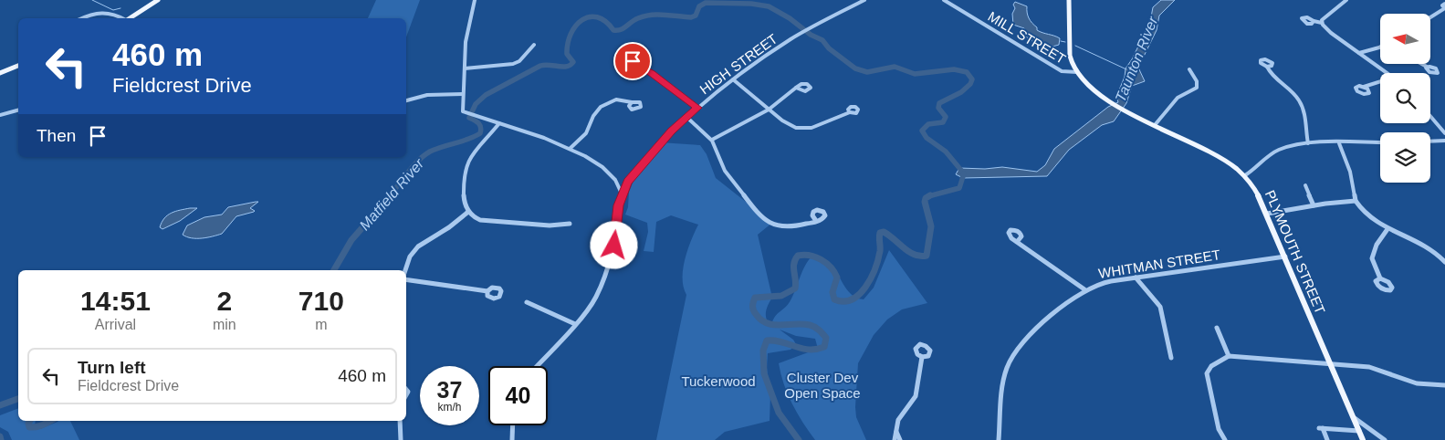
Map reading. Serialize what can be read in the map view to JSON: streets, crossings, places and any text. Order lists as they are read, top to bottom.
{
  "streets": {
    "main road": ["PLYMOUTH STREET"],
    "street": ["MILL STREET", "HIGH STREET", "WHITMAN STREET"]
  },
  "crossings": [
    ["MILL STREET", "PLYMOUTH STREET"],
    ["PLYMOUTH STREET", "WHITMAN STREET"]
  ],
  "water": ["Taunton River", "Matfield River"],
  "parks": ["Cluster Dev Open Space", "Tuckerwood"],
  "north": "left",
  "page": {
    "turn": ["460 m", "Fieldcrest Drive"],
    "then": "Then",
    "eta": [
      "14:51",
      "Arrival",
      "2",
      "min",
      "710",
      "m"
    ],
    "list": [
      {
        "name": "Turn left",
        "note": "Fieldcrest Drive",
        "value": "460 m"
      }
    ],
    "speed": "37 km/h",
    "limit": "40"
  }
}
